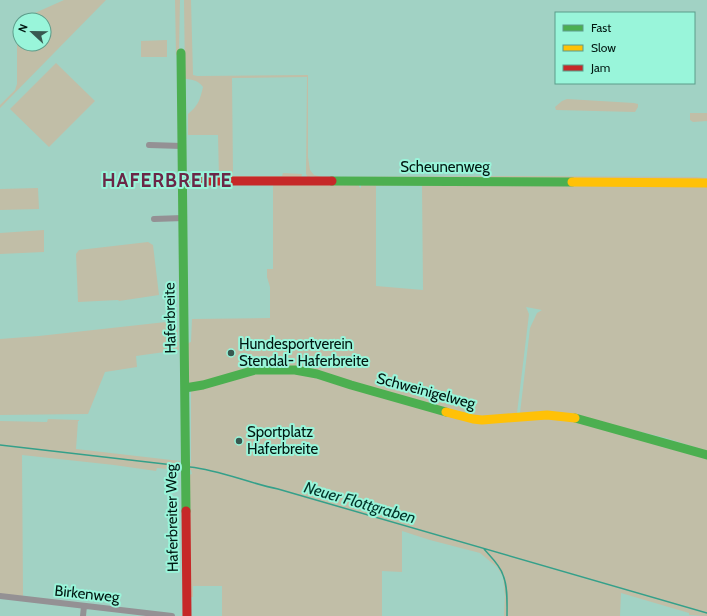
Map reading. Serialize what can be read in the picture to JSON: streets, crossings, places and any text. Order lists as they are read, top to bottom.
{
  "streets": {
    "street": [
      "Scheunenweg",
      "Haferbreite",
      "Schweinigelweg",
      "Haferbreiter Weg",
      "Birkenweg"
    ]
  },
  "crossings": [
    ["Scheunenweg", "Haferbreite"],
    ["Haferbreite", "Schweinigelweg"],
    ["Haferbreite", "Haferbreiter Weg"]
  ],
  "districts": ["HAFERBREITE"],
  "water": ["Neuer Flottgraben"],
  "places": ["Hundesportverein Stendal- Haferbreite", "Sportplatz Haferbreite"],
  "legend": ["Fast", "Slow", "Jam"],
  "north": "left"
}
